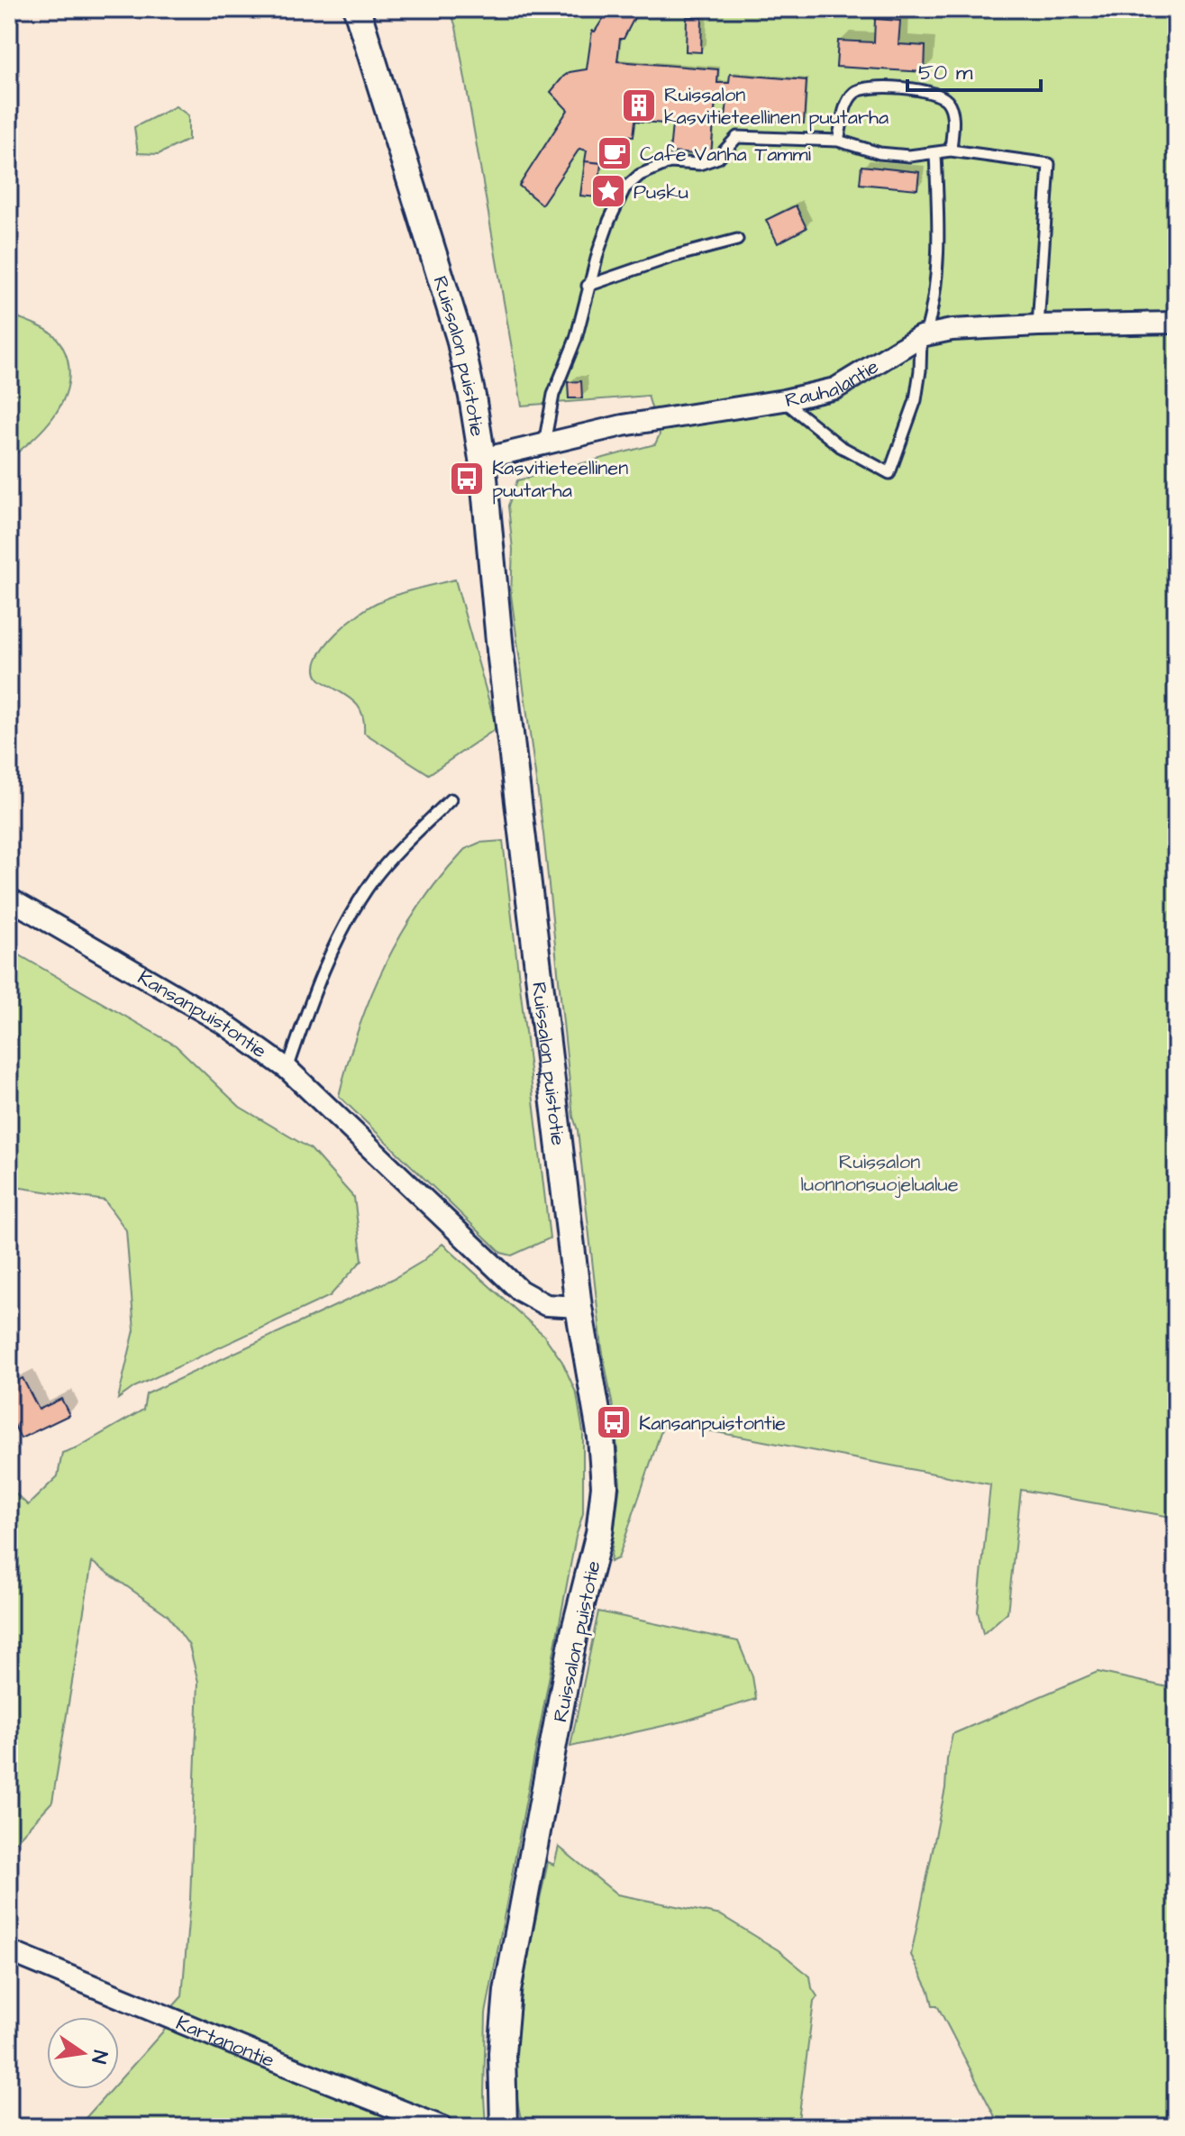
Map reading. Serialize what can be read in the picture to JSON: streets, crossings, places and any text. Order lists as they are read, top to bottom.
{
  "streets": {
    "street": [
      "Ruissalon puistotie",
      "Rauhalantie",
      "Kansanpuistontie",
      "Kartanontie"
    ]
  },
  "crossings": [
    ["Ruissalon puistotie", "Rauhalantie"],
    ["Ruissalon puistotie", "Kansanpuistontie"]
  ],
  "parks": ["Ruissalon luonnonsuojelualue"],
  "places": {
    "building": ["Ruissalon kasvitieteellinen puutarha"],
    "cafe": ["Cafe Vanha Tammi"],
    "place": ["Pusku"],
    "bus stop": ["Kasvitieteellinen puutarha", "Kansanpuistontie"]
  },
  "scale_bar": "50 m",
  "north": "right"
}
